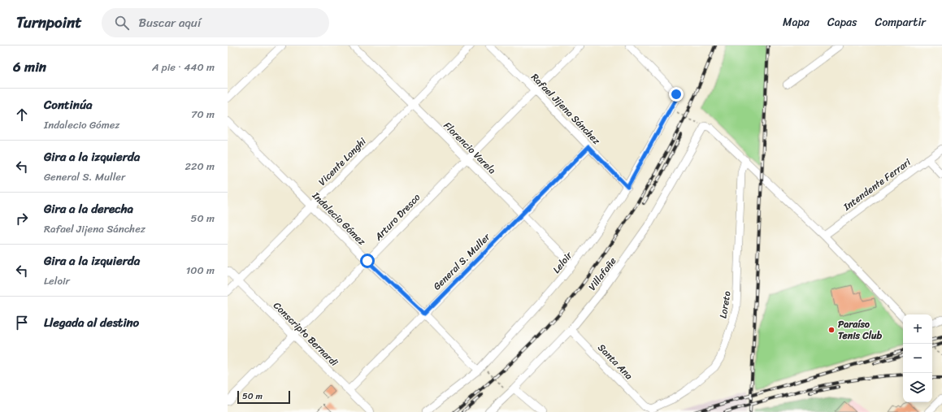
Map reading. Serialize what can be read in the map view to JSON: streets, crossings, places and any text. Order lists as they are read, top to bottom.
{
  "streets": {
    "street": [
      "Rafael Jijena Sánchez",
      "Florencio Varela",
      "Vicente Longhi",
      "Intendente Ferrari",
      "Arturo Dresco",
      "Indalecio Gómez",
      "General S. Muller",
      "Leloir",
      "Villafañe",
      "Loreto",
      "Conscripto Bernardi",
      "Santa Ana"
    ]
  },
  "crossings": [
    ["Rafael Jijena Sánchez", "Arturo Dresco"],
    ["Rafael Jijena Sánchez", "General S. Muller"],
    ["Rafael Jijena Sánchez", "Leloir"],
    ["Florencio Varela", "Vicente Longhi"],
    ["Florencio Varela", "Arturo Dresco"],
    ["Florencio Varela", "General S. Muller"],
    ["Florencio Varela", "Leloir"],
    ["Vicente Longhi", "Indalecio Gómez"],
    ["Vicente Longhi", "Conscripto Bernardi"],
    ["Arturo Dresco", "Indalecio Gómez"],
    ["Arturo Dresco", "Conscripto Bernardi"],
    ["Indalecio Gómez", "General S. Muller"],
    ["Indalecio Gómez", "Leloir"],
    ["General S. Muller", "Conscripto Bernardi"],
    ["Villafañe", "Santa Ana"],
    ["Loreto", "Santa Ana"]
  ],
  "places": ["Paraíso Tenis Club"],
  "scale_bar": "50 m",
  "page": {
    "header": "Turnpoint",
    "search": "Buscar aquí",
    "nav": ["Mapa", "Capas", "Compartir"],
    "heading": ["6 min", "A pie · 440 m"],
    "list": [
      ["Continúa", "Indalecio Gómez", "70 m"],
      ["Gira a la izquierda", "General S. Muller", "220 m"],
      ["Gira a la derecha", "Rafael Jijena Sánchez", "50 m"],
      ["Gira a la izquierda", "Leloir", "100 m"],
      "Llegada al destino"
    ],
    "map_buttons": ["+", "−"],
    "scale": "50 m"
  }
}
